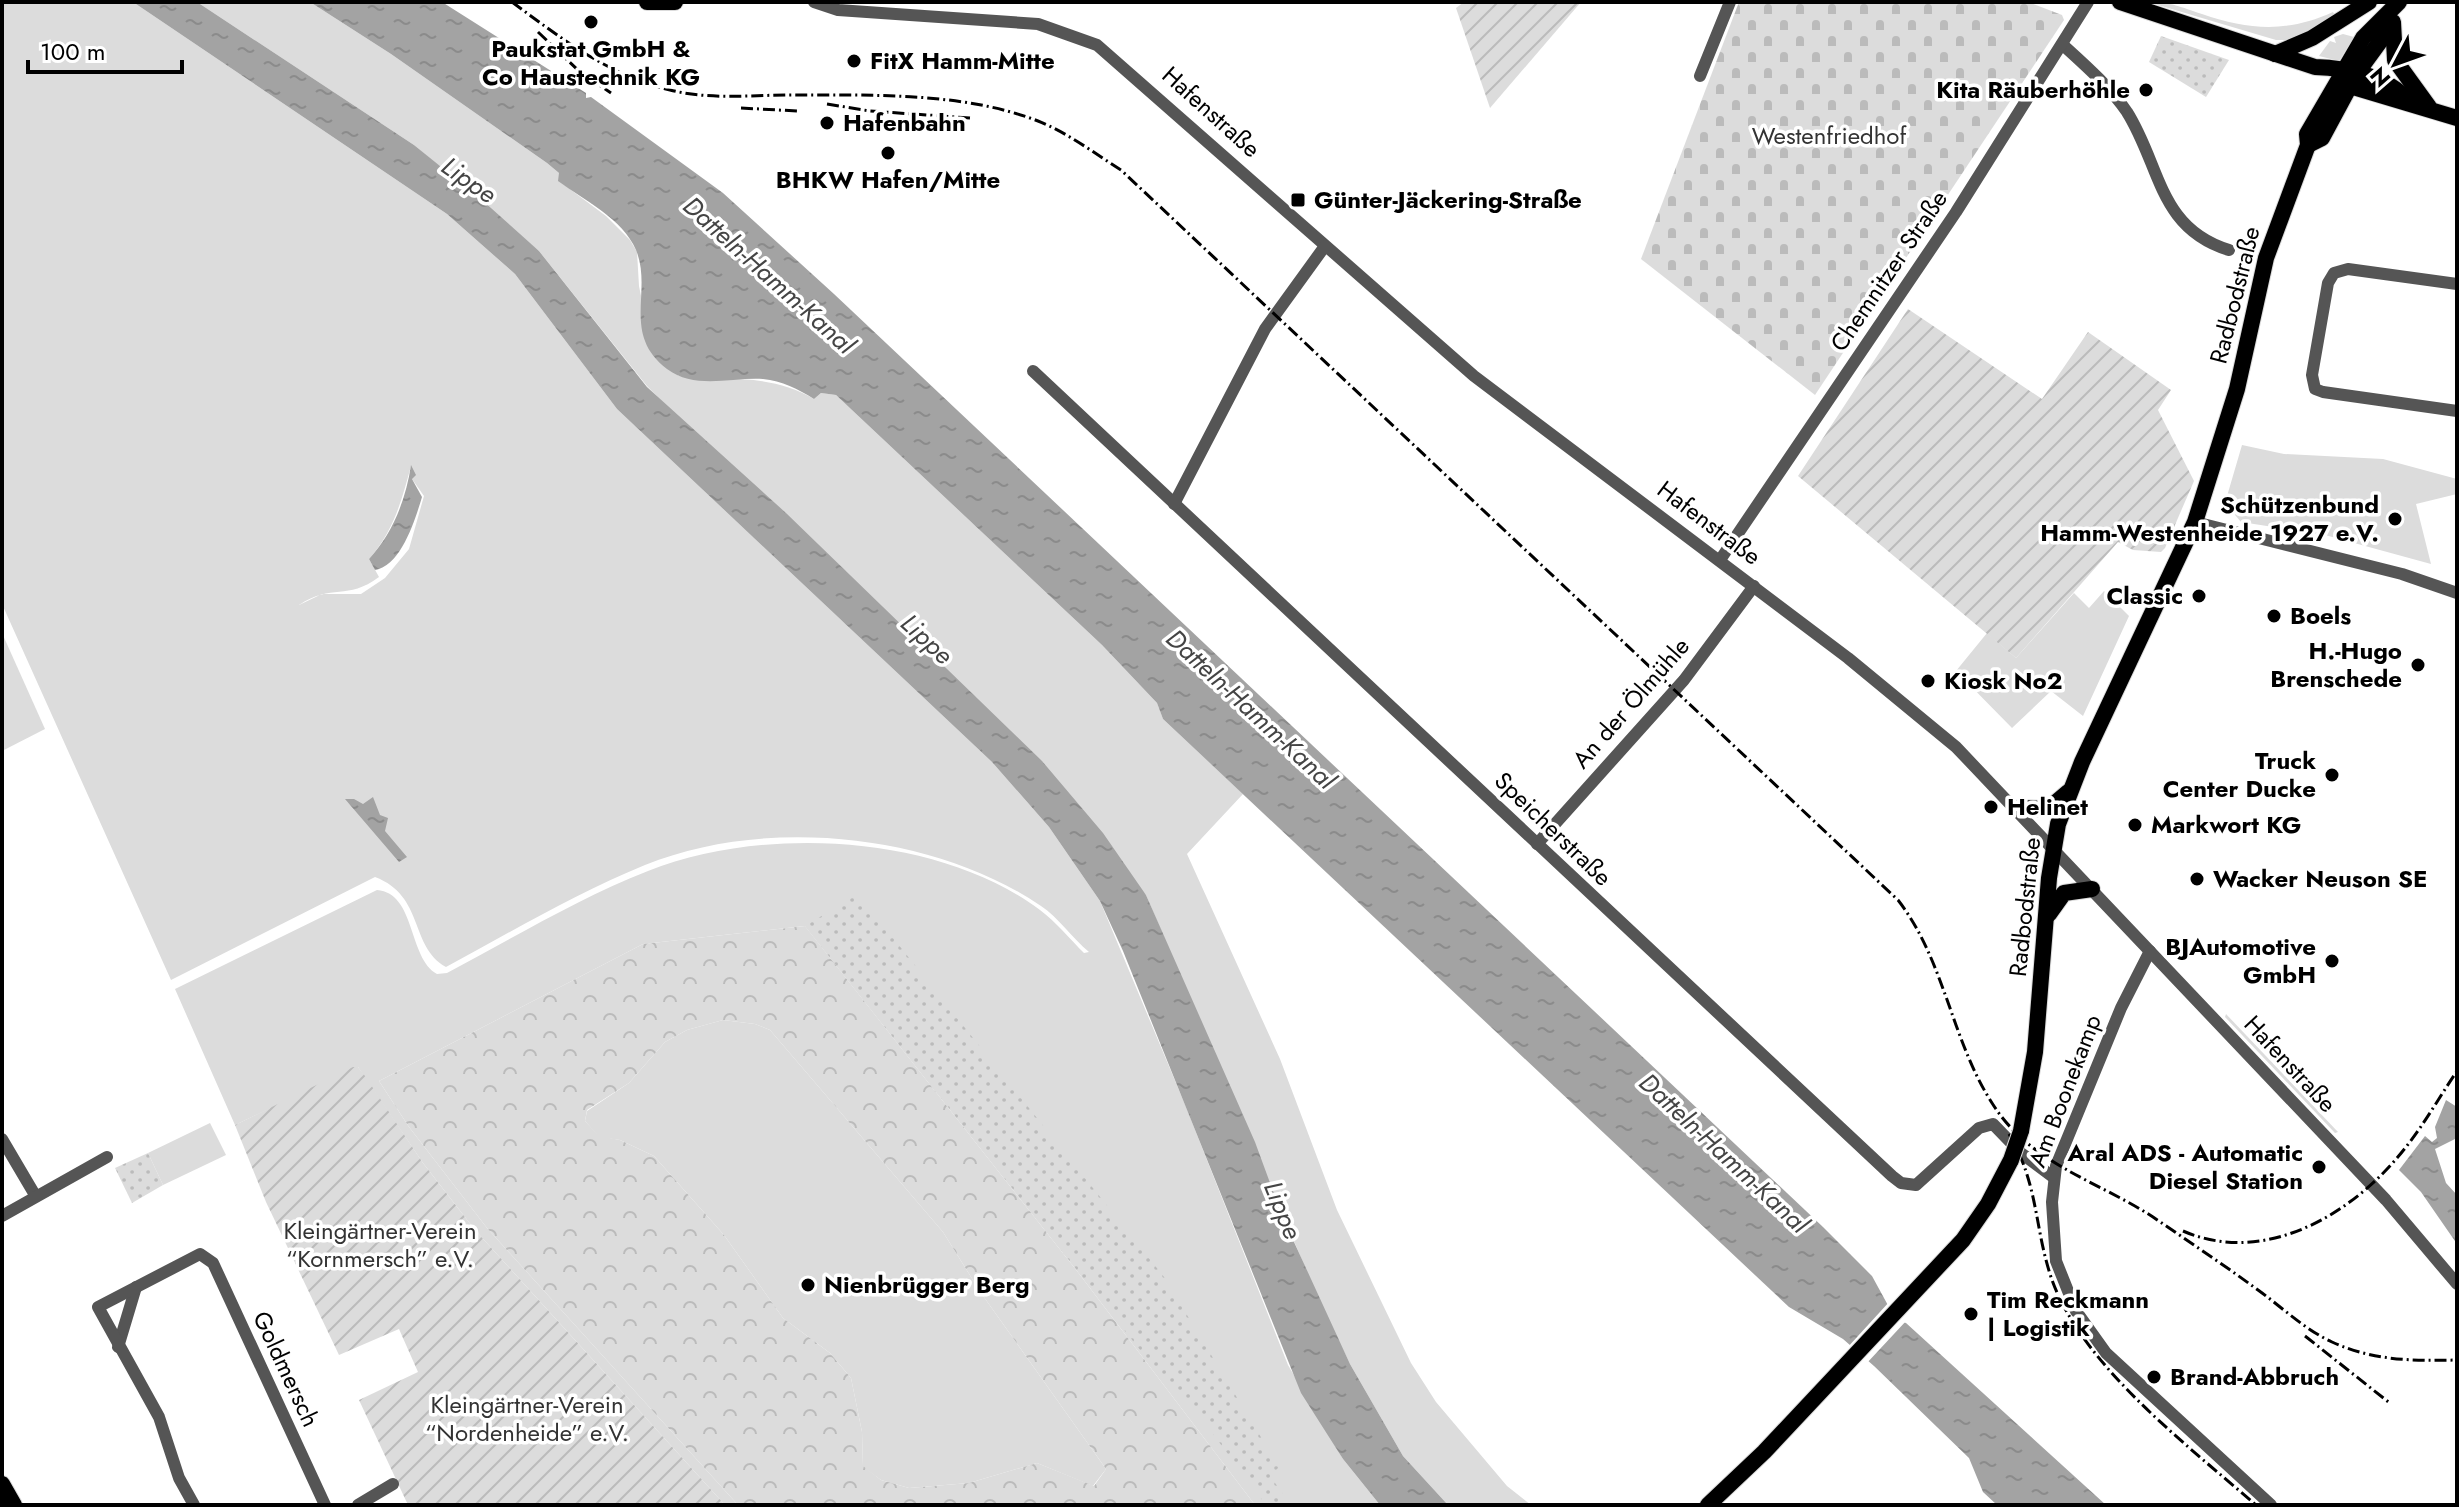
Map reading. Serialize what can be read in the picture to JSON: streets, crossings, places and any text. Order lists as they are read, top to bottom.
{
  "streets": {
    "main road": ["Radbodstraße"],
    "street": [
      "Hafenstraße",
      "Chemnitzer Straße",
      "An der Ölmühle",
      "Speicherstraße",
      "Am Boonekamp",
      "Goldmersch"
    ]
  },
  "crossings": [
    ["Hafenstraße", "Chemnitzer Straße"],
    ["Hafenstraße", "Radbodstraße"],
    ["Hafenstraße", "An der Ölmühle"],
    ["Hafenstraße", "Am Boonekamp"],
    ["An der Ölmühle", "Speicherstraße"],
    ["Speicherstraße", "Am Boonekamp"]
  ],
  "water": ["Lippe", "Datteln-Hamm-Kanal"],
  "parks": ["Westenfriedhof", "Kleingärtner-Verein “Kornmersch” e.V.", "Kleingärtner-Verein “Nordenheide” e.V."],
  "places": {
    "other": [
      "Paukstat GmbH & Co Haustechnik KG",
      "FitX Hamm-Mitte",
      "Kita Räuberhöhle",
      "Hafenbahn",
      "BHKW Hafen/Mitte",
      "Schützenbund Hamm-Westenheide 1927 e.V.",
      "Classic",
      "Boels",
      "H.-Hugo Brenschede",
      "Kiosk No2",
      "Truck Center Ducke",
      "Helinet",
      "Markwort KG",
      "Wacker Neuson SE",
      "BJAutomotive GmbH",
      "Aral ADS - Automatic Diesel Station",
      "Nienbrügger Berg",
      "Tim Reckmann | Logistik",
      "Brand-Abbruch"
    ],
    "transit": ["Günter-Jäckering-Straße"]
  },
  "scale_bar": "100 m",
  "north": "bottom left"
}
